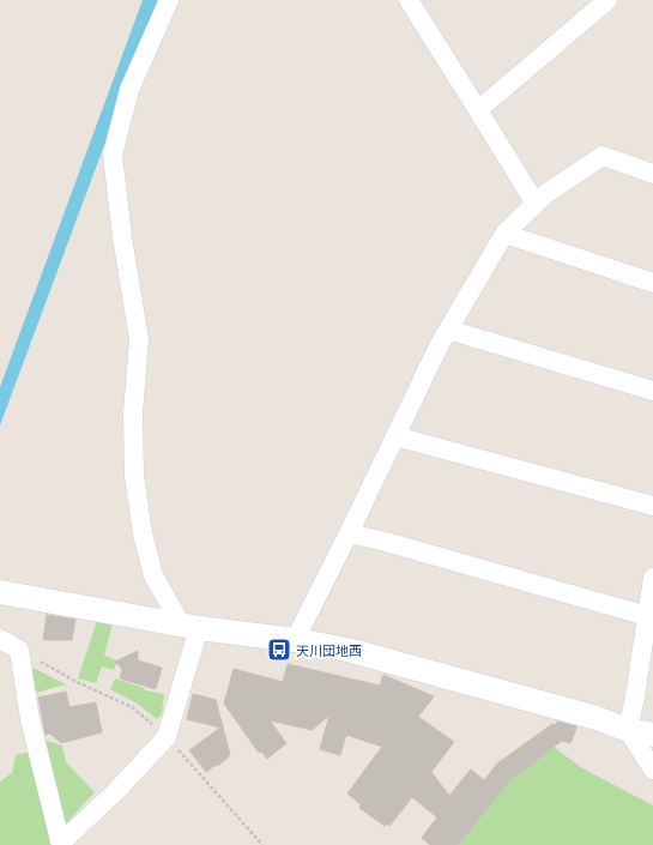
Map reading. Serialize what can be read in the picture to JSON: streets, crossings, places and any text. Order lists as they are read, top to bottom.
{
  "places": {
    "bus stop": ["天川団地西"]
  }
}
